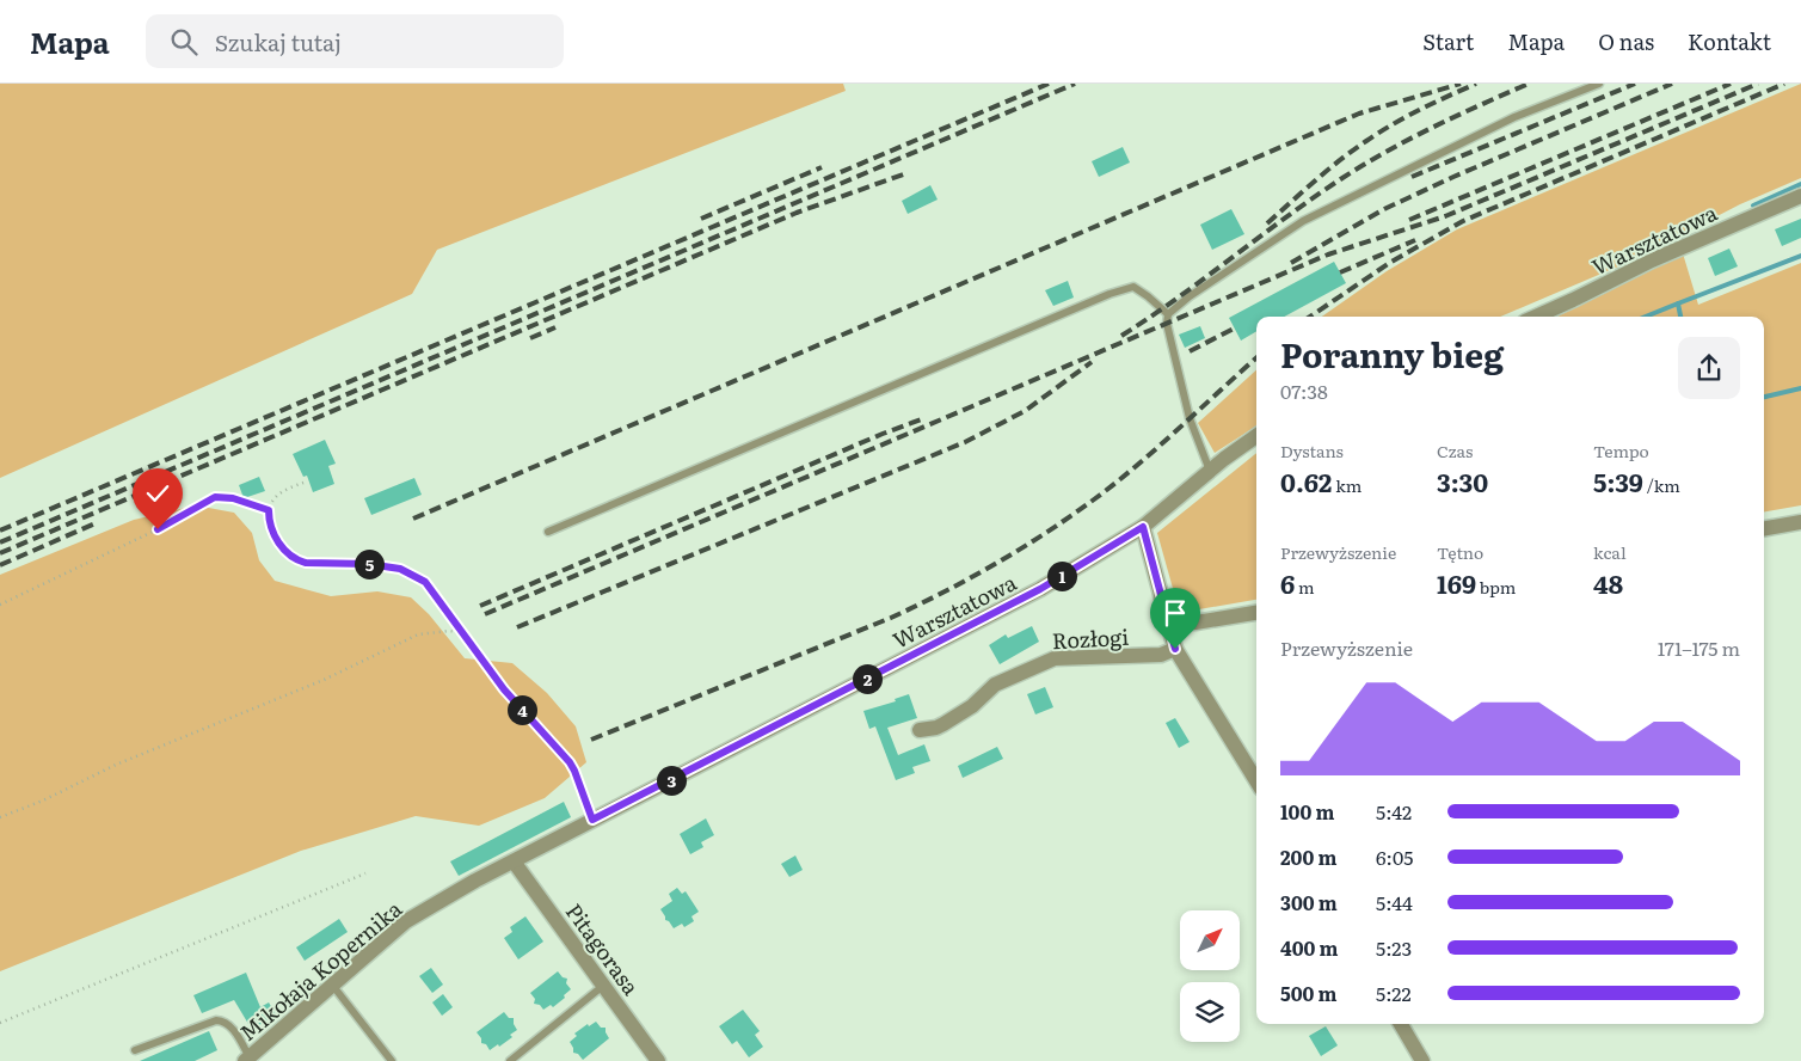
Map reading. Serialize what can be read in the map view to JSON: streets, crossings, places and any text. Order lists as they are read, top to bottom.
{
  "streets": {
    "street": [
      "Warsztatowa",
      "Rozłogi",
      "Pitagorasa",
      "Mikołaja Kopernika"
    ]
  },
  "crossings": [
    ["Warsztatowa", "Mikołaja Kopernika"],
    ["Pitagorasa", "Mikołaja Kopernika"]
  ],
  "north": "top right",
  "page": {
    "header": "Mapa",
    "search": "Szukaj tutaj",
    "nav": [
      "Start",
      "Mapa",
      "O nas",
      "Kontakt"
    ],
    "heading": ["Poranny bieg", "07:38"],
    "stats": [
      ["Dystans", "0.62 km"],
      ["Czas", "3:30"],
      ["Tempo", "5:39 /km"],
      ["Przewyższenie", "6 m"],
      ["Tętno", "169 bpm"],
      ["kcal", "48"]
    ],
    "pins": [
      "5",
      "1",
      "2",
      "4",
      "3"
    ],
    "chart": ["Przewyższenie", "171–175 m"],
    "list": [
      {
        "name": "100 m",
        "note": "5:42"
      },
      {
        "name": "200 m",
        "note": "6:05"
      },
      {
        "name": "300 m",
        "note": "5:44"
      },
      {
        "name": "400 m",
        "note": "5:23"
      },
      {
        "name": "500 m",
        "note": "5:22"
      }
    ]
  }
}
